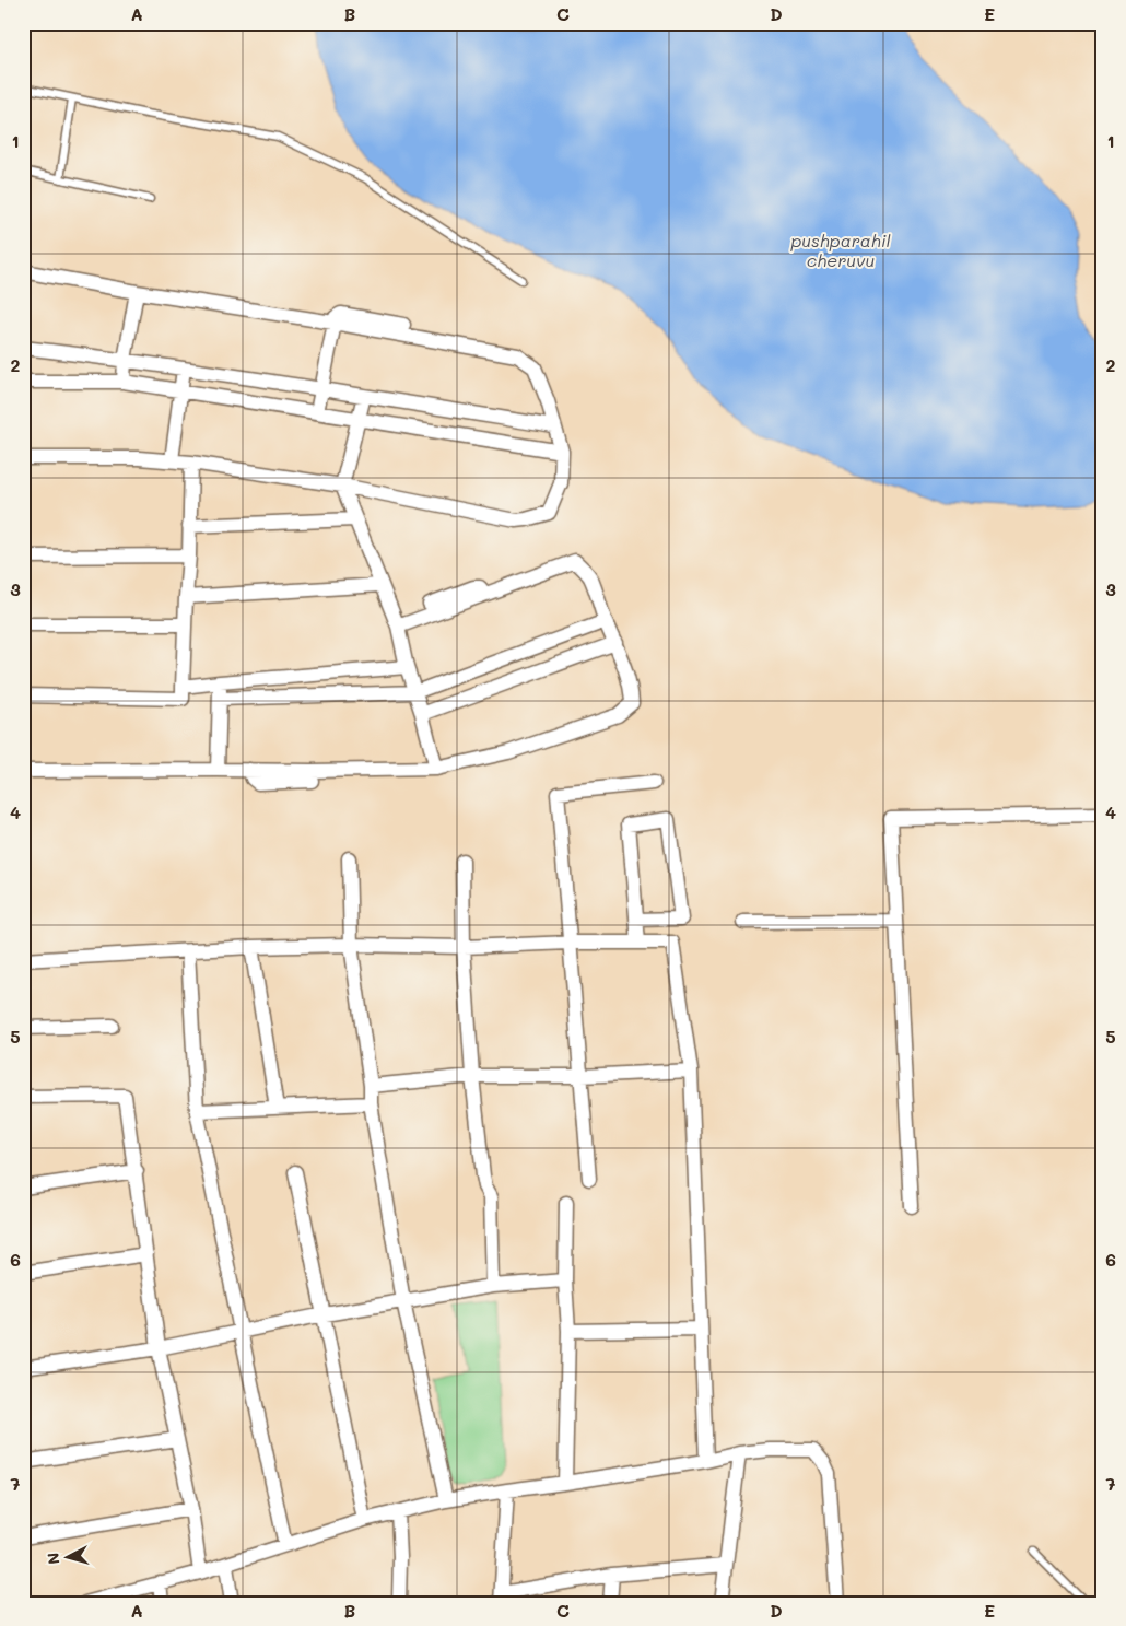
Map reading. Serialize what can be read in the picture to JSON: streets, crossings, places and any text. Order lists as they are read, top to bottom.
{
  "water": ["pushparahil cheruvu"],
  "north": "left",
  "grid": {
    "columns": [
      "A",
      "B",
      "C",
      "D",
      "E"
    ],
    "rows": [
      "1",
      "2",
      "3",
      "4",
      "5",
      "6",
      "7"
    ]
  }
}
